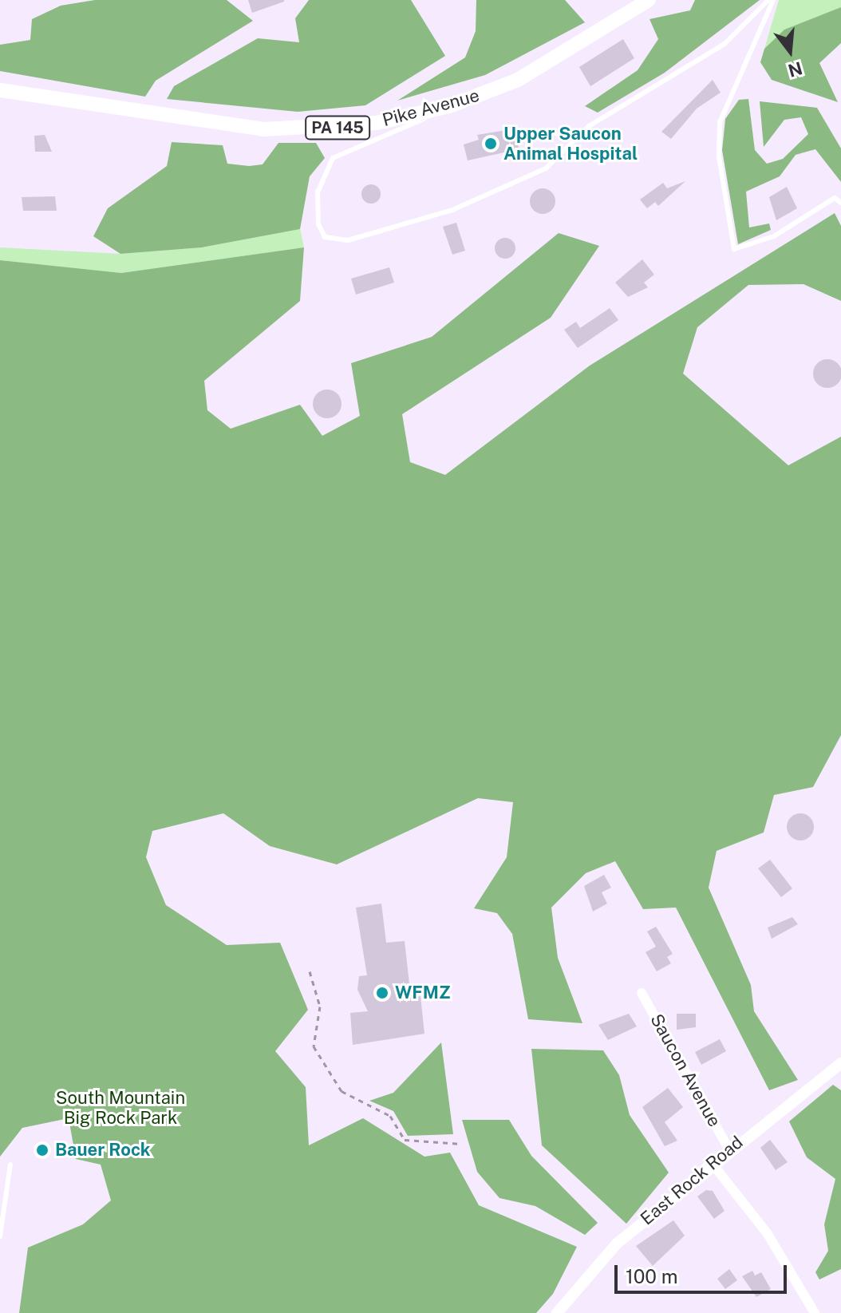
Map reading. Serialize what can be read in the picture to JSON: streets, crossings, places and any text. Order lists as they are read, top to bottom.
{
  "streets": {
    "main road": ["Pike Avenue", "PA 145"],
    "street": ["Saucon Avenue", "East Rock Road"]
  },
  "crossings": [
    ["Saucon Avenue", "East Rock Road"]
  ],
  "parks": ["South Mountain Big Rock Park"],
  "places": ["Upper Saucon Animal Hospital", "WFMZ", "Bauer Rock"],
  "scale_bar": "100 m",
  "north": "bottom"
}
